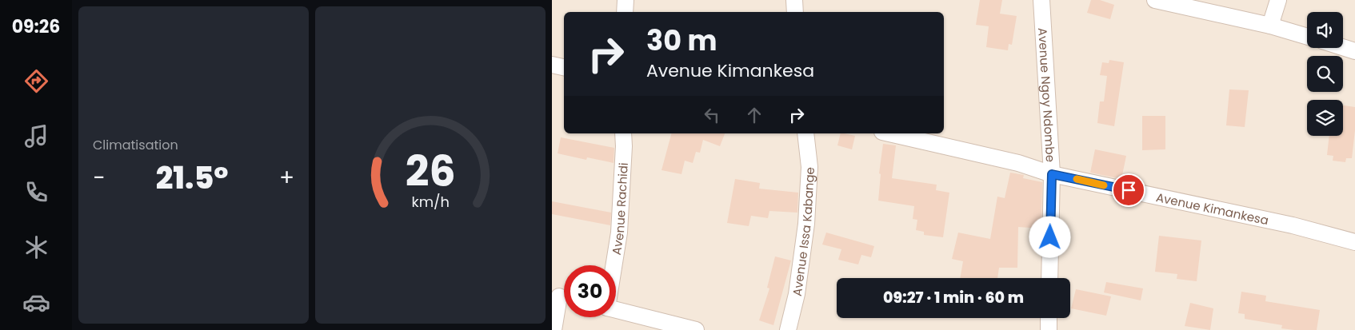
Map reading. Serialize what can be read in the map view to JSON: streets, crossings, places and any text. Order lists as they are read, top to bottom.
{
  "streets": {
    "street": [
      "Avenue Ngoy Ndombe",
      "Avenue Rachidi",
      "Avenue Kimankesa",
      "Avenue Issa Kabange"
    ]
  },
  "crossings": [
    ["Avenue Ngoy Ndombe", "Avenue Kimankesa"]
  ],
  "page": {
    "tabs": "09:26",
    "tile": "Climatisation",
    "turn": ["30 m", "Avenue Kimankesa"],
    "heat": ["−", "21.5°", "+"],
    "limit": "30",
    "trip": "09:27 · 1 min · 60 m",
    "gauge": ["26", "km/h"]
  }
}
